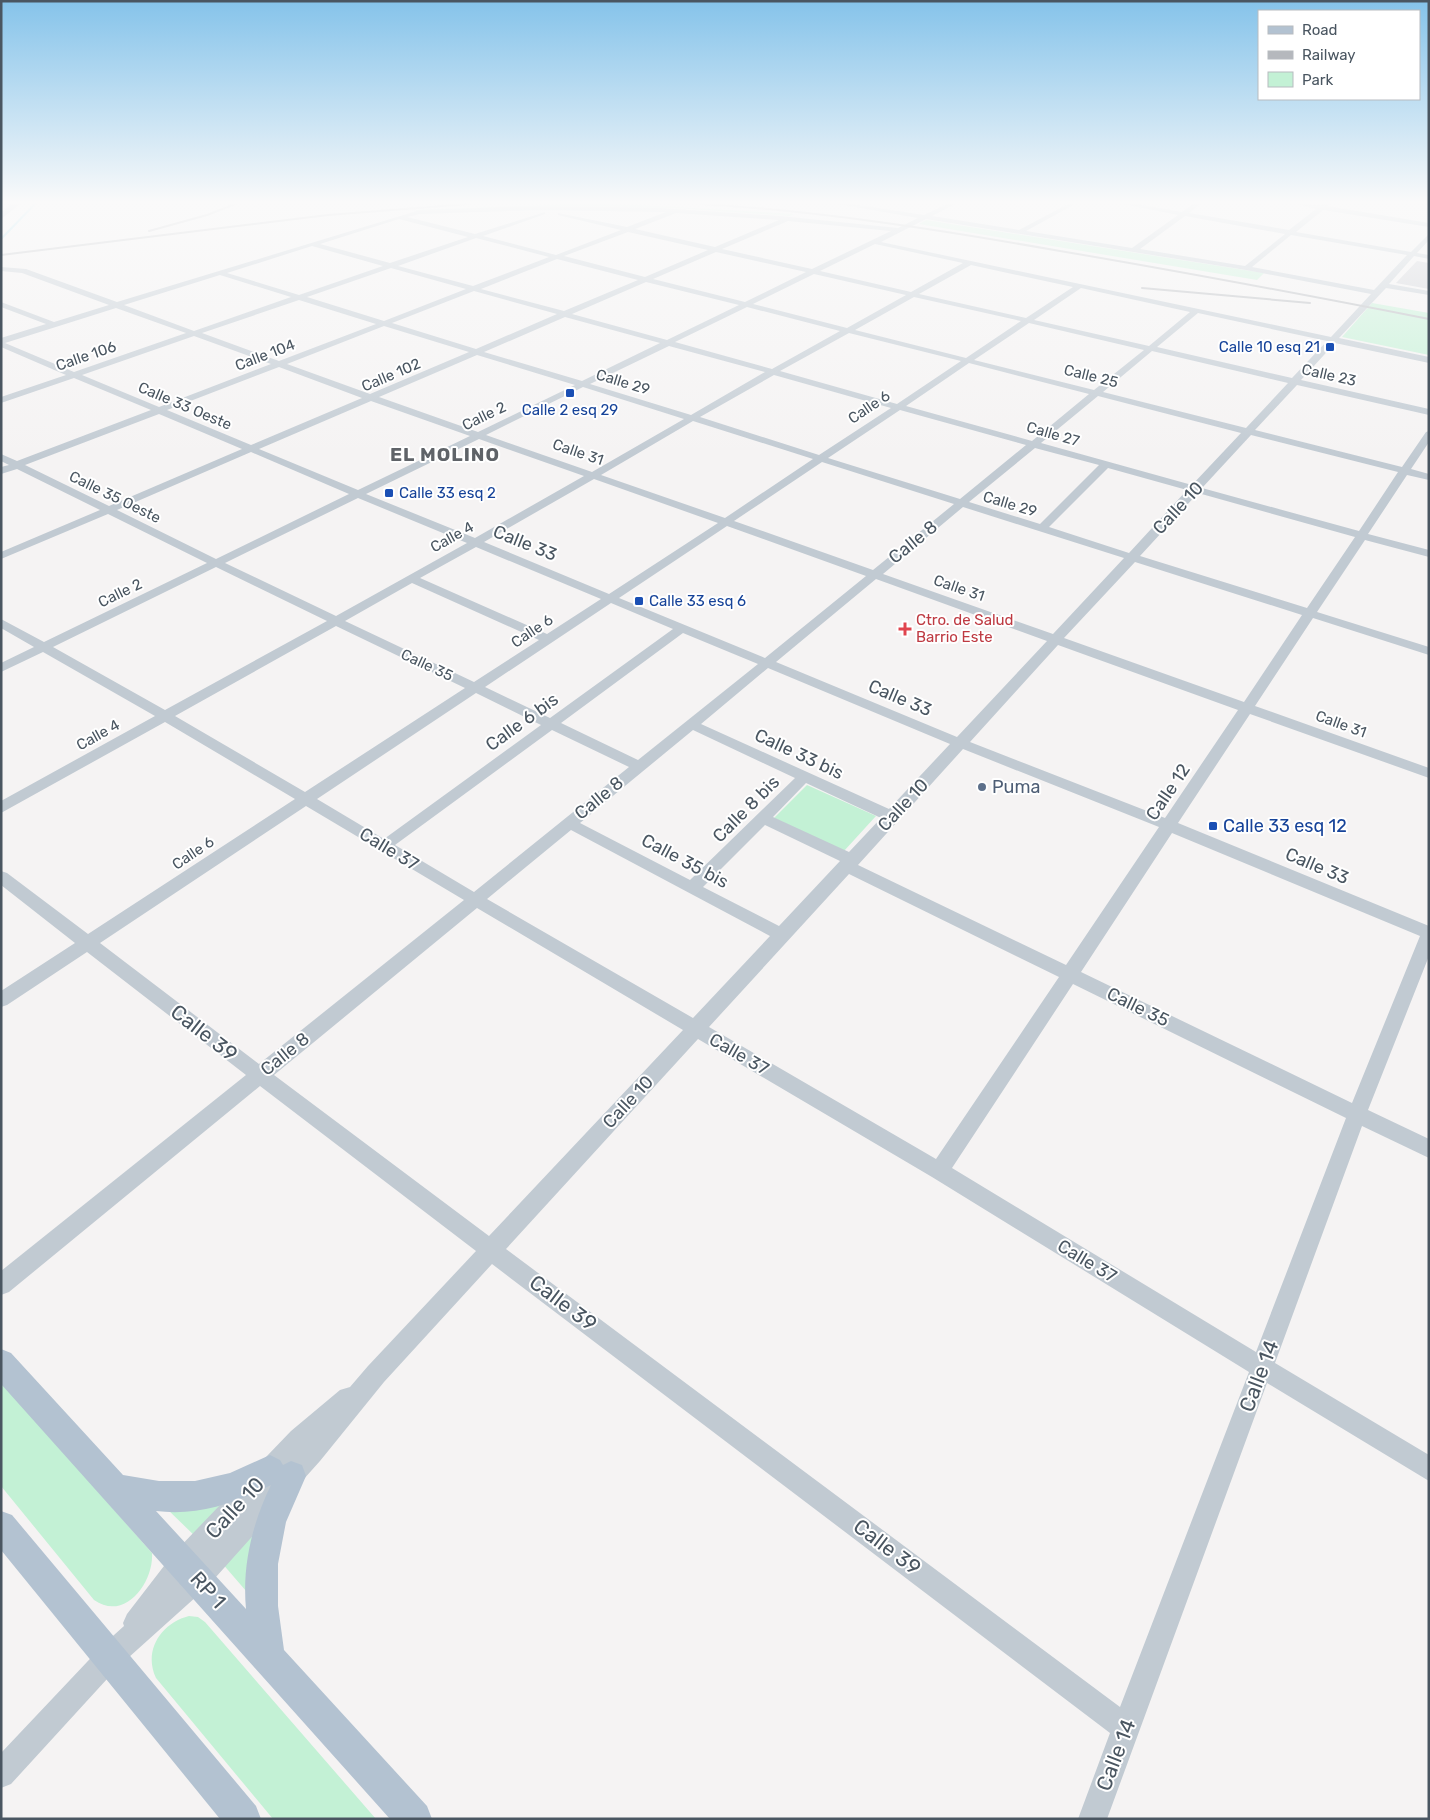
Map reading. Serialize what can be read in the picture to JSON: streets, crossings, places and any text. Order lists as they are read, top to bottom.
{
  "streets": {
    "main road": ["RP 1"],
    "street": [
      "Calle 104",
      "Calle 106",
      "Calle 102",
      "Calle 23",
      "Calle 25",
      "Calle 29",
      "Calle 33 Oeste",
      "Calle 6",
      "Calle 2",
      "Calle 27",
      "Calle 31",
      "Calle 35 Oeste",
      "Calle 10",
      "Calle 4",
      "Calle 8",
      "Calle 33",
      "Calle 35",
      "Calle 6 bis",
      "Calle 33 bis",
      "Calle 12",
      "Calle 8 bis",
      "Calle 37",
      "Calle 35 bis",
      "Calle 39",
      "Calle 14"
    ]
  },
  "crossings": [
    ["Calle 104", "Calle 29"],
    ["Calle 104", "Calle 33 Oeste"],
    ["Calle 104", "Calle 31"],
    ["Calle 104", "Calle 35 Oeste"],
    ["Calle 106", "Calle 29"],
    ["Calle 106", "Calle 33 Oeste"],
    ["Calle 106", "Calle 31"],
    ["Calle 102", "Calle 29"],
    ["Calle 102", "Calle 33 Oeste"],
    ["Calle 102", "Calle 27"],
    ["Calle 102", "Calle 31"],
    ["Calle 102", "Calle 35 Oeste"],
    ["Calle 23", "Calle 6"],
    ["Calle 23", "Calle 10"],
    ["Calle 23", "Calle 4"],
    ["Calle 23", "Calle 8"],
    ["Calle 25", "Calle 6"],
    ["Calle 25", "Calle 2"],
    ["Calle 25", "Calle 10"],
    ["Calle 25", "Calle 4"],
    ["Calle 25", "Calle 8"],
    ["Calle 25", "Calle 12"],
    ["Calle 29", "Calle 6"],
    ["Calle 29", "Calle 2"],
    ["Calle 29", "Calle 10"],
    ["Calle 29", "Calle 4"],
    ["Calle 29", "Calle 8"],
    ["Calle 29", "Calle 12"],
    ["Calle 33 Oeste", "Calle 2"],
    ["Calle 33 Oeste", "Calle 33"],
    ["Calle 6", "Calle 27"],
    ["Calle 6", "Calle 31"],
    ["Calle 6", "Calle 33"],
    ["Calle 6", "Calle 35"],
    ["Calle 6", "Calle 37"],
    ["Calle 6", "Calle 39"],
    ["Calle 2", "Calle 27"],
    ["Calle 2", "Calle 31"],
    ["Calle 2", "Calle 35 Oeste"],
    ["Calle 2", "Calle 33"],
    ["Calle 2", "Calle 35"],
    ["Calle 2", "Calle 37"],
    ["Calle 27", "Calle 10"],
    ["Calle 27", "Calle 4"],
    ["Calle 27", "Calle 8"],
    ["Calle 27", "Calle 12"],
    ["Calle 31", "Calle 10"],
    ["Calle 31", "Calle 4"],
    ["Calle 31", "Calle 8"],
    ["Calle 31", "Calle 12"],
    ["Calle 35 Oeste", "Calle 35"],
    ["Calle 10", "Calle 33"],
    ["Calle 10", "Calle 35"],
    ["Calle 10", "Calle 33 bis"],
    ["Calle 10", "Calle 37"],
    ["Calle 10", "Calle 35 bis"],
    ["Calle 10", "Calle 39"],
    ["Calle 10", "RP 1"],
    ["Calle 4", "Calle 33"],
    ["Calle 4", "Calle 35"],
    ["Calle 4", "Calle 37"],
    ["Calle 8", "Calle 33"],
    ["Calle 8", "Calle 35"],
    ["Calle 8", "Calle 33 bis"],
    ["Calle 8", "Calle 37"],
    ["Calle 8", "Calle 35 bis"],
    ["Calle 8", "Calle 39"],
    ["Calle 33", "Calle 6 bis"],
    ["Calle 33", "Calle 12"],
    ["Calle 33", "Calle 14"],
    ["Calle 35", "Calle 6 bis"],
    ["Calle 35", "Calle 12"],
    ["Calle 35", "Calle 8 bis"],
    ["Calle 35", "Calle 14"],
    ["Calle 6 bis", "Calle 37"],
    ["Calle 33 bis", "Calle 8 bis"],
    ["Calle 12", "Calle 37"],
    ["Calle 8 bis", "Calle 35 bis"],
    ["Calle 37", "Calle 14"],
    ["Calle 39", "Calle 14"]
  ],
  "districts": ["EL MOLINO"],
  "places": {
    "transit": [
      "Calle 10 esq 21",
      "Calle 2 esq 29",
      "Calle 33 esq 2",
      "Calle 33 esq 6",
      "Calle 33 esq 12"
    ],
    "health": ["Ctro. de Salud Barrio Este"],
    "other": ["Puma"]
  },
  "legend": ["Road", "Railway", "Park"]
}
